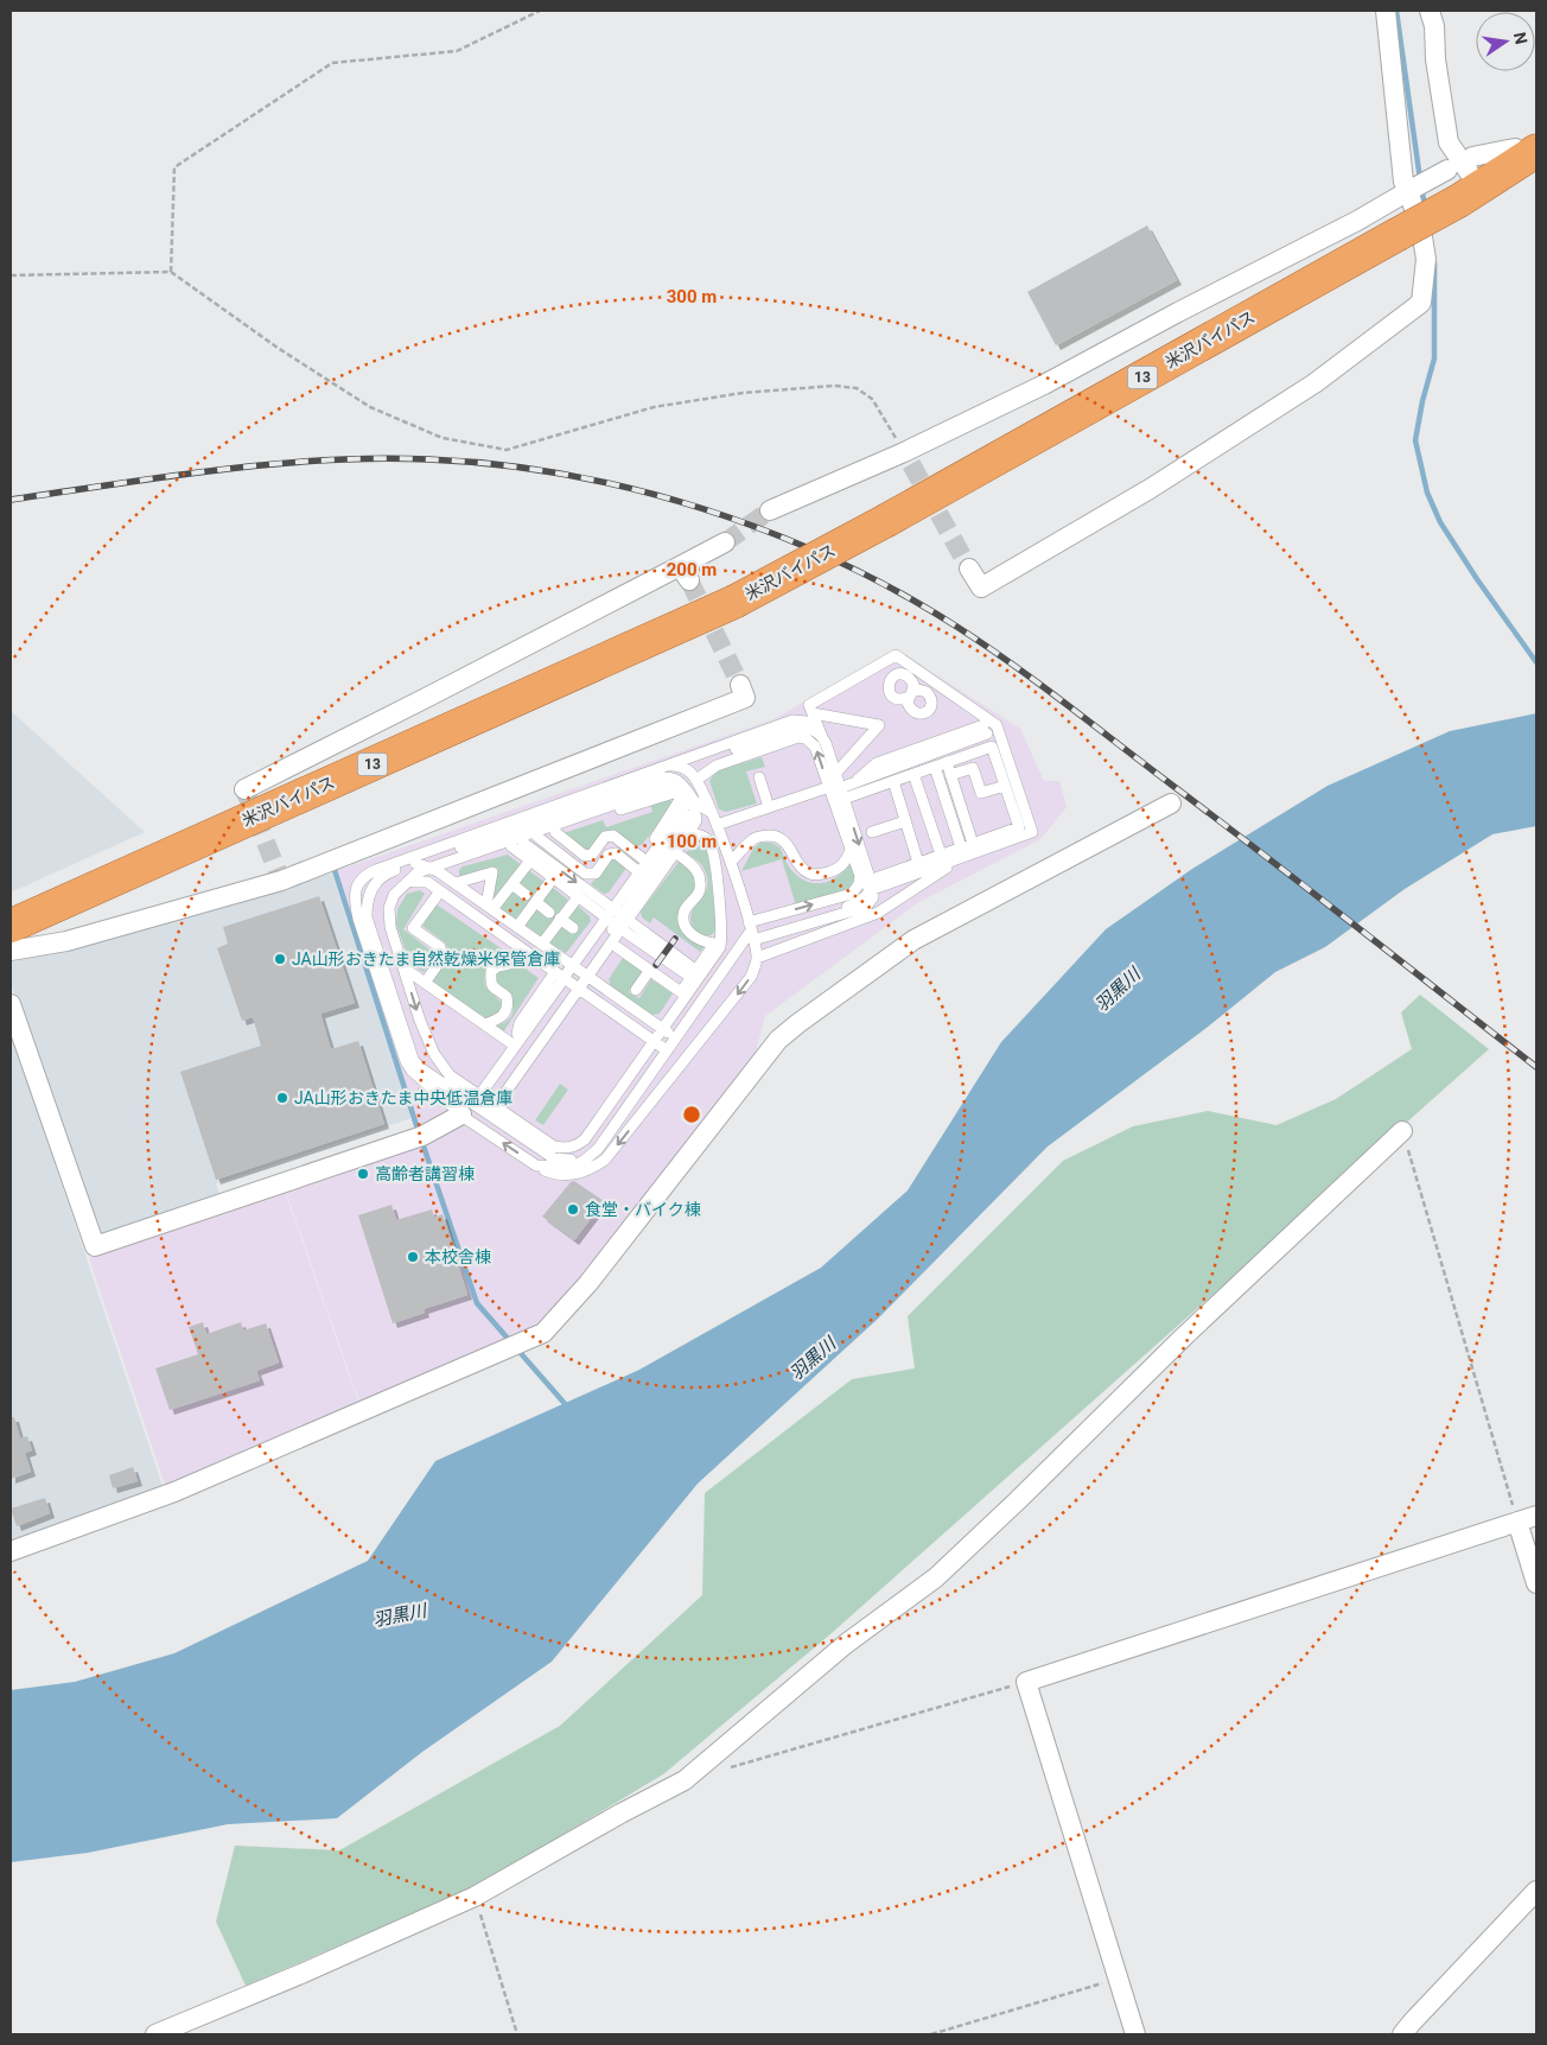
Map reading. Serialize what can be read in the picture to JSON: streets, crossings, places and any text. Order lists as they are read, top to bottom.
{
  "streets": {
    "highway": ["米沢バイパス", "13"]
  },
  "water": ["羽黒川"],
  "places": [
    "JA山形おきたま自然乾燥米保管倉庫",
    "JA山形おきたま中央低温倉庫",
    "高齢者講習棟",
    "食堂・バイク棟",
    "本校舎棟"
  ],
  "north": "right",
  "rings": ["300 m", "200 m", "100 m"]
}
